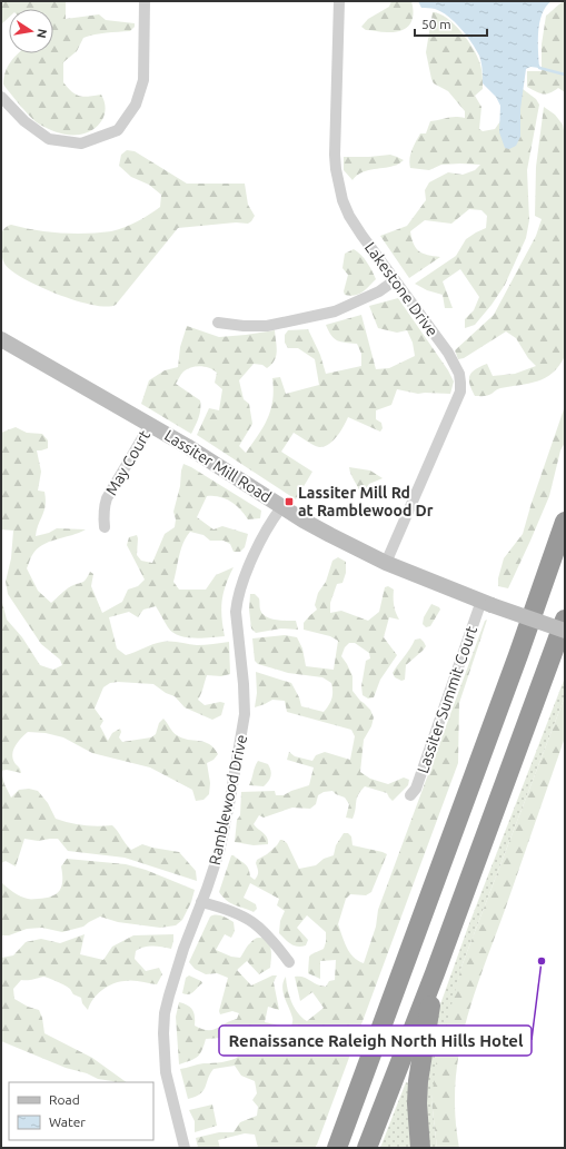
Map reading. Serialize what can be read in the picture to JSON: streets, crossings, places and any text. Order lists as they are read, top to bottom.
{
  "streets": {
    "main road": ["Lassiter Mill Road"],
    "street": [
      "Lakestone Drive",
      "May Court",
      "Lassiter Summit Court",
      "Ramblewood Drive"
    ]
  },
  "crossings": [
    ["Lakestone Drive", "Lassiter Mill Road"],
    ["May Court", "Lassiter Mill Road"],
    ["Lassiter Mill Road", "Lassiter Summit Court"],
    ["Lassiter Mill Road", "Ramblewood Drive"]
  ],
  "places": {
    "transit": ["Lassiter Mill Rd at Ramblewood Dr"],
    "other": ["Renaissance Raleigh North Hills Hotel"]
  },
  "legend": ["Road", "Water"],
  "scale_bar": "50 m",
  "north": "right"
}
